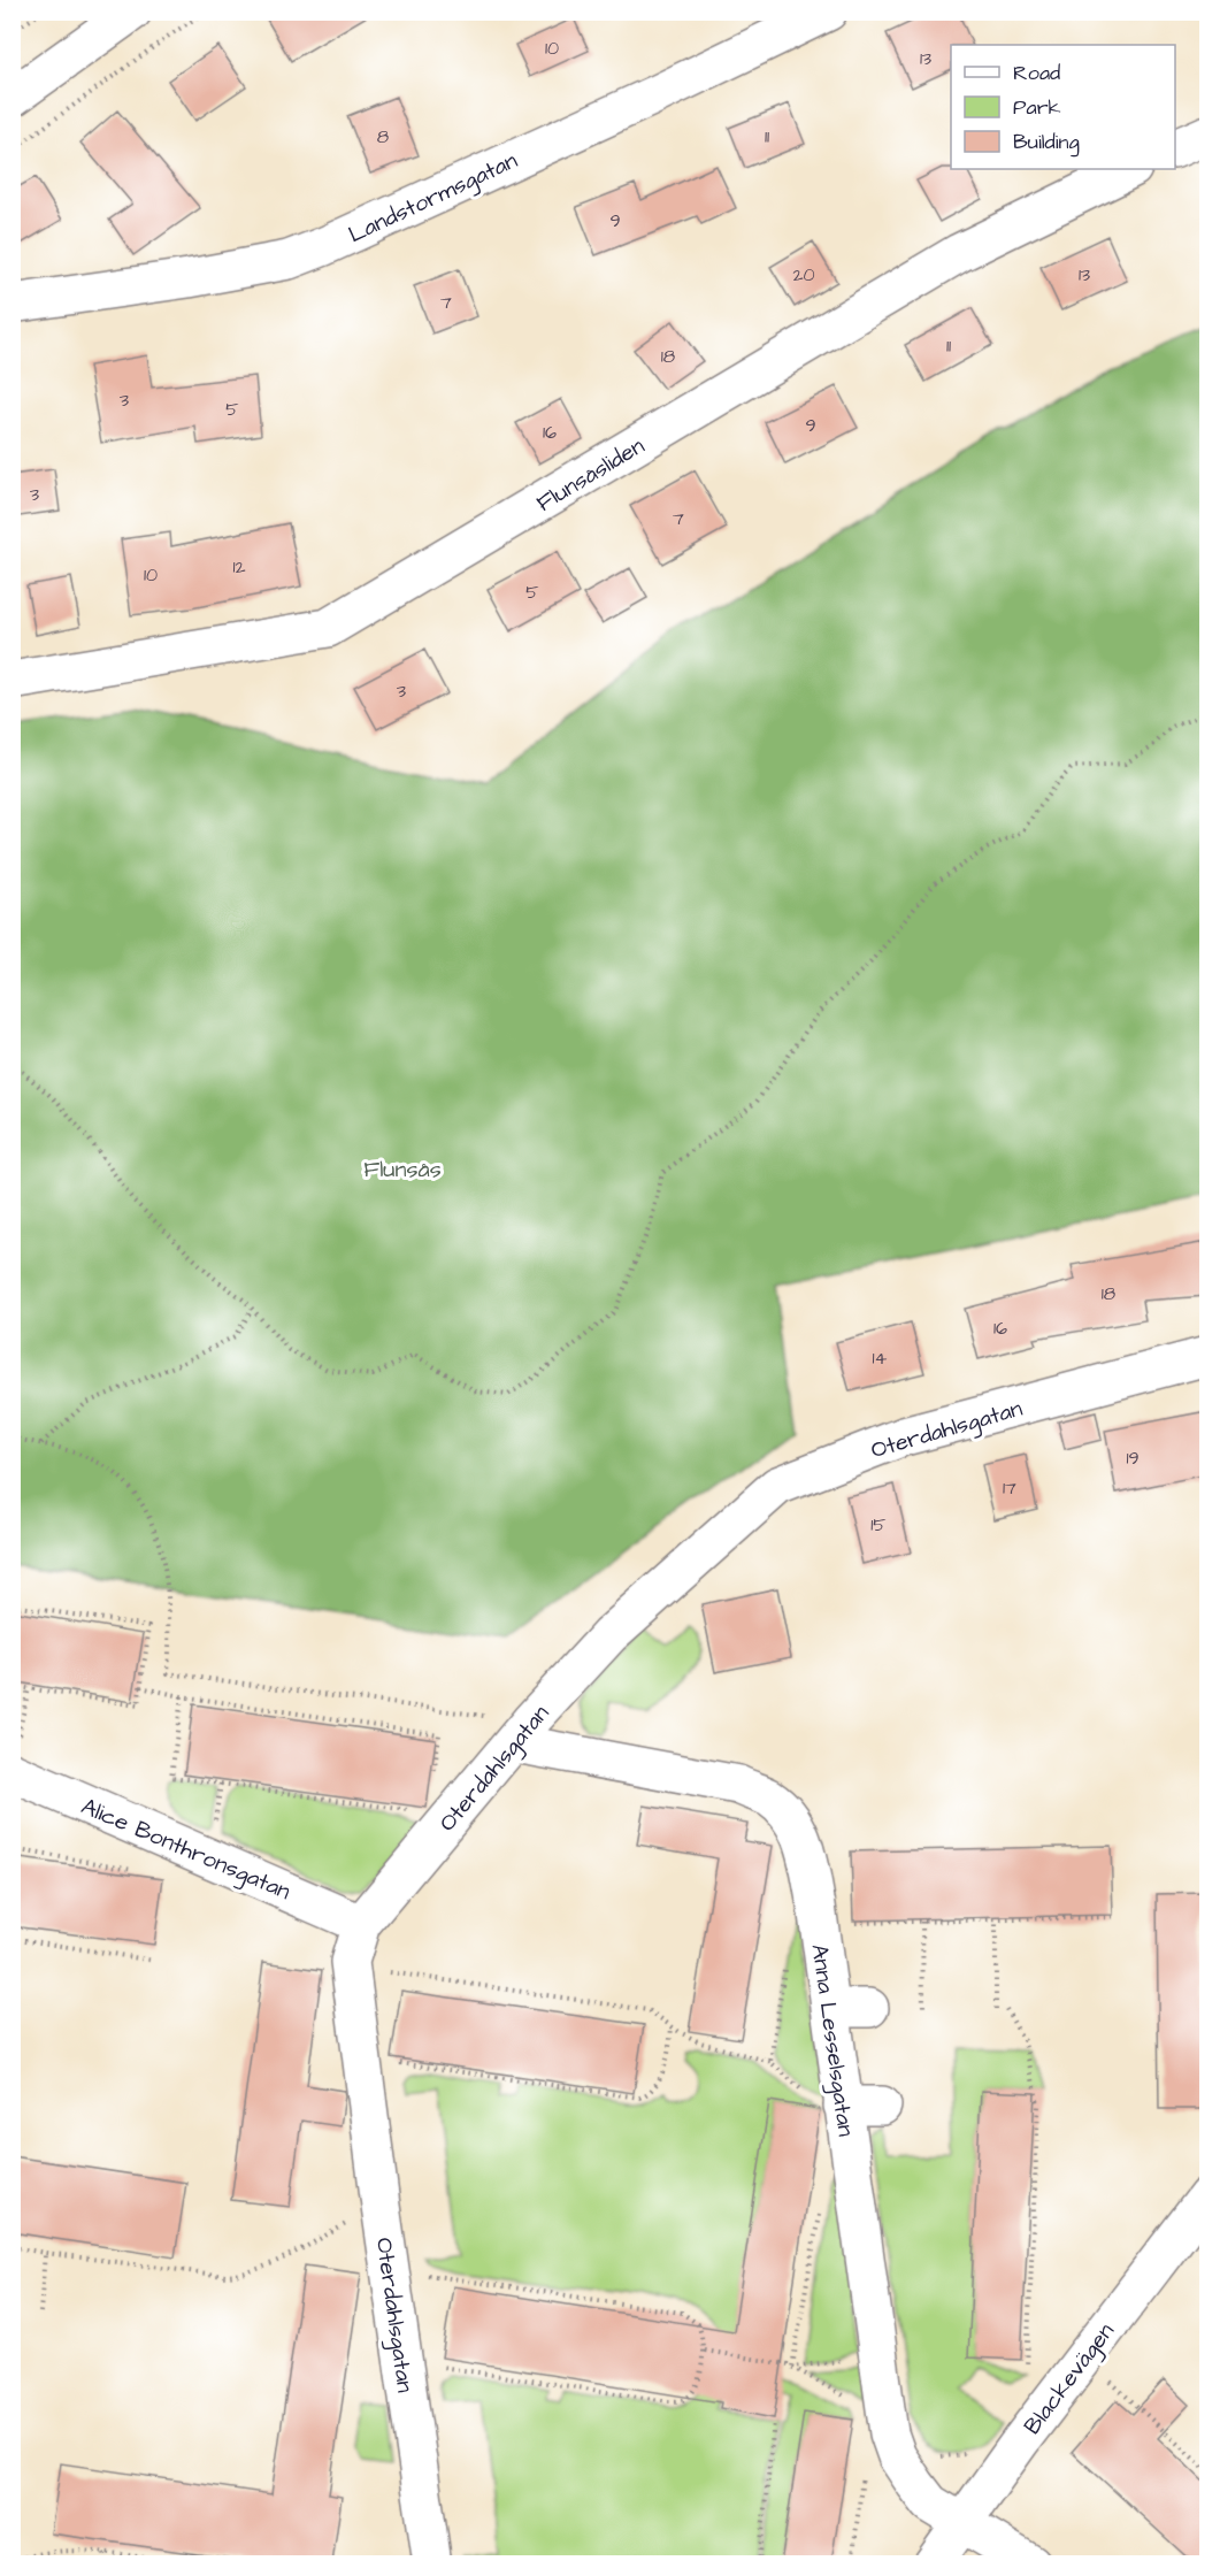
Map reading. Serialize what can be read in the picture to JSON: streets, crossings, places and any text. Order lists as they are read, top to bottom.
{
  "streets": {
    "street": [
      "Landstormsgatan",
      "Flunsåsliden",
      "Oterdahlsgatan",
      "Alice Bonthronsgatan",
      "Anna Lesselsgatan",
      "Blackevägen"
    ]
  },
  "crossings": [
    ["Oterdahlsgatan", "Alice Bonthronsgatan"],
    ["Oterdahlsgatan", "Anna Lesselsgatan"],
    ["Anna Lesselsgatan", "Blackevägen"]
  ],
  "parks": ["Flunsås"],
  "house_numbers": [
    "10",
    "13",
    "8",
    "11",
    "9",
    "20",
    "13",
    "7",
    "11",
    "18",
    "3",
    "5",
    "9",
    "16",
    "3",
    "7",
    "12",
    "10",
    "5",
    "3",
    "18",
    "16",
    "14",
    "19",
    "17",
    "15"
  ],
  "legend": ["Road", "Park", "Building"]
}
